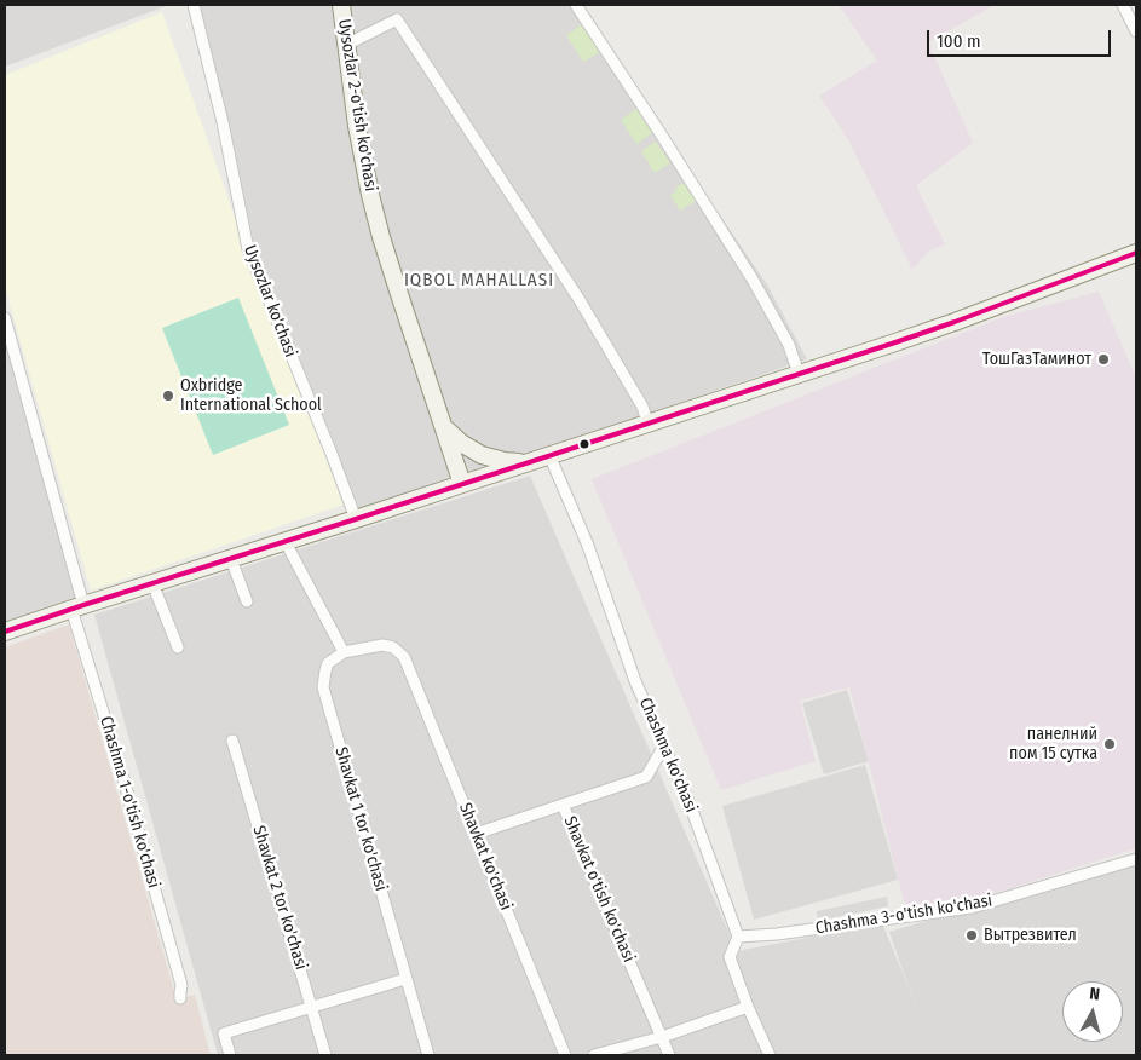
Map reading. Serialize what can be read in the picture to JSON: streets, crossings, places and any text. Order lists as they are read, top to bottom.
{
  "streets": {
    "main road": ["Uysozlar 2-o'tish ko'chasi"],
    "street": [
      "Uysozlar ko'chasi",
      "Chashma ko'chasi",
      "Chashma 1-o'tish ko'chasi",
      "Shavkat 1 tor ko'chasi",
      "Shavkat ko'chasi",
      "Shavkat o'tish ko'chasi",
      "Shavkat 2 tor ko'chasi",
      "Chashma 3-o'tish ko'chasi"
    ]
  },
  "crossings": [
    ["Chashma ko'chasi", "Shavkat o'tish ko'chasi"],
    ["Chashma ko'chasi", "Chashma 3-o'tish ko'chasi"],
    ["Shavkat 1 tor ko'chasi", "Shavkat ko'chasi"]
  ],
  "districts": ["IQBOL MAHALLASI"],
  "places": [
    "ТошГазТаминот",
    "Oxbridge International School",
    "панелний пом 15 сутка",
    "Вытрезвител"
  ],
  "scale_bar": "100 m",
  "north": "top"
}
